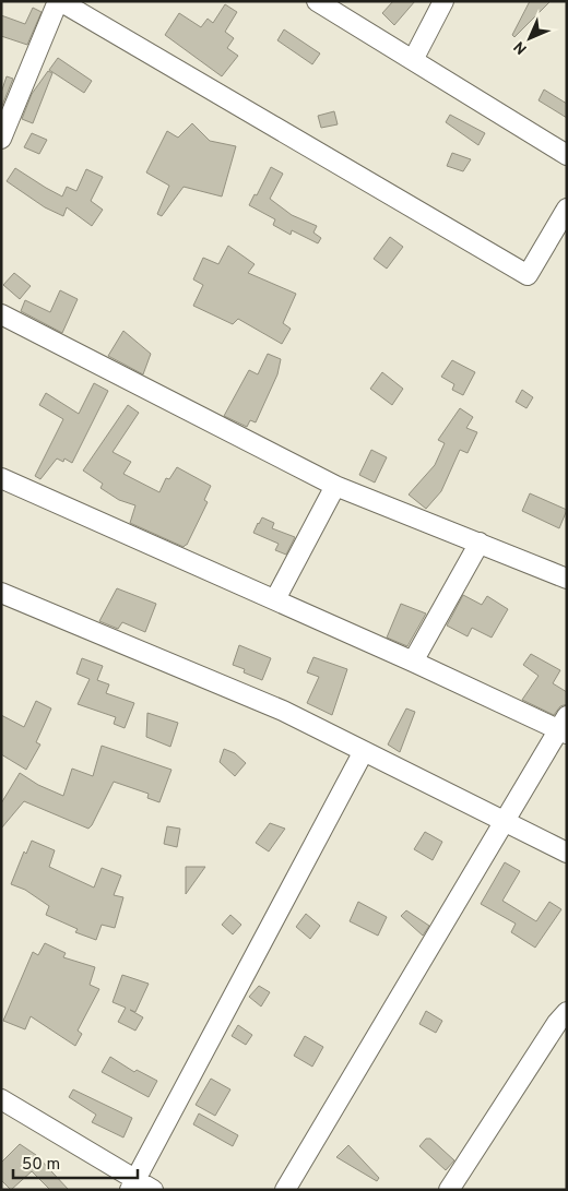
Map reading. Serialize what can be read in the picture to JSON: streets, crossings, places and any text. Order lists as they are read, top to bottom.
{
  "scale_bar": "50 m",
  "north": "bottom left"
}
